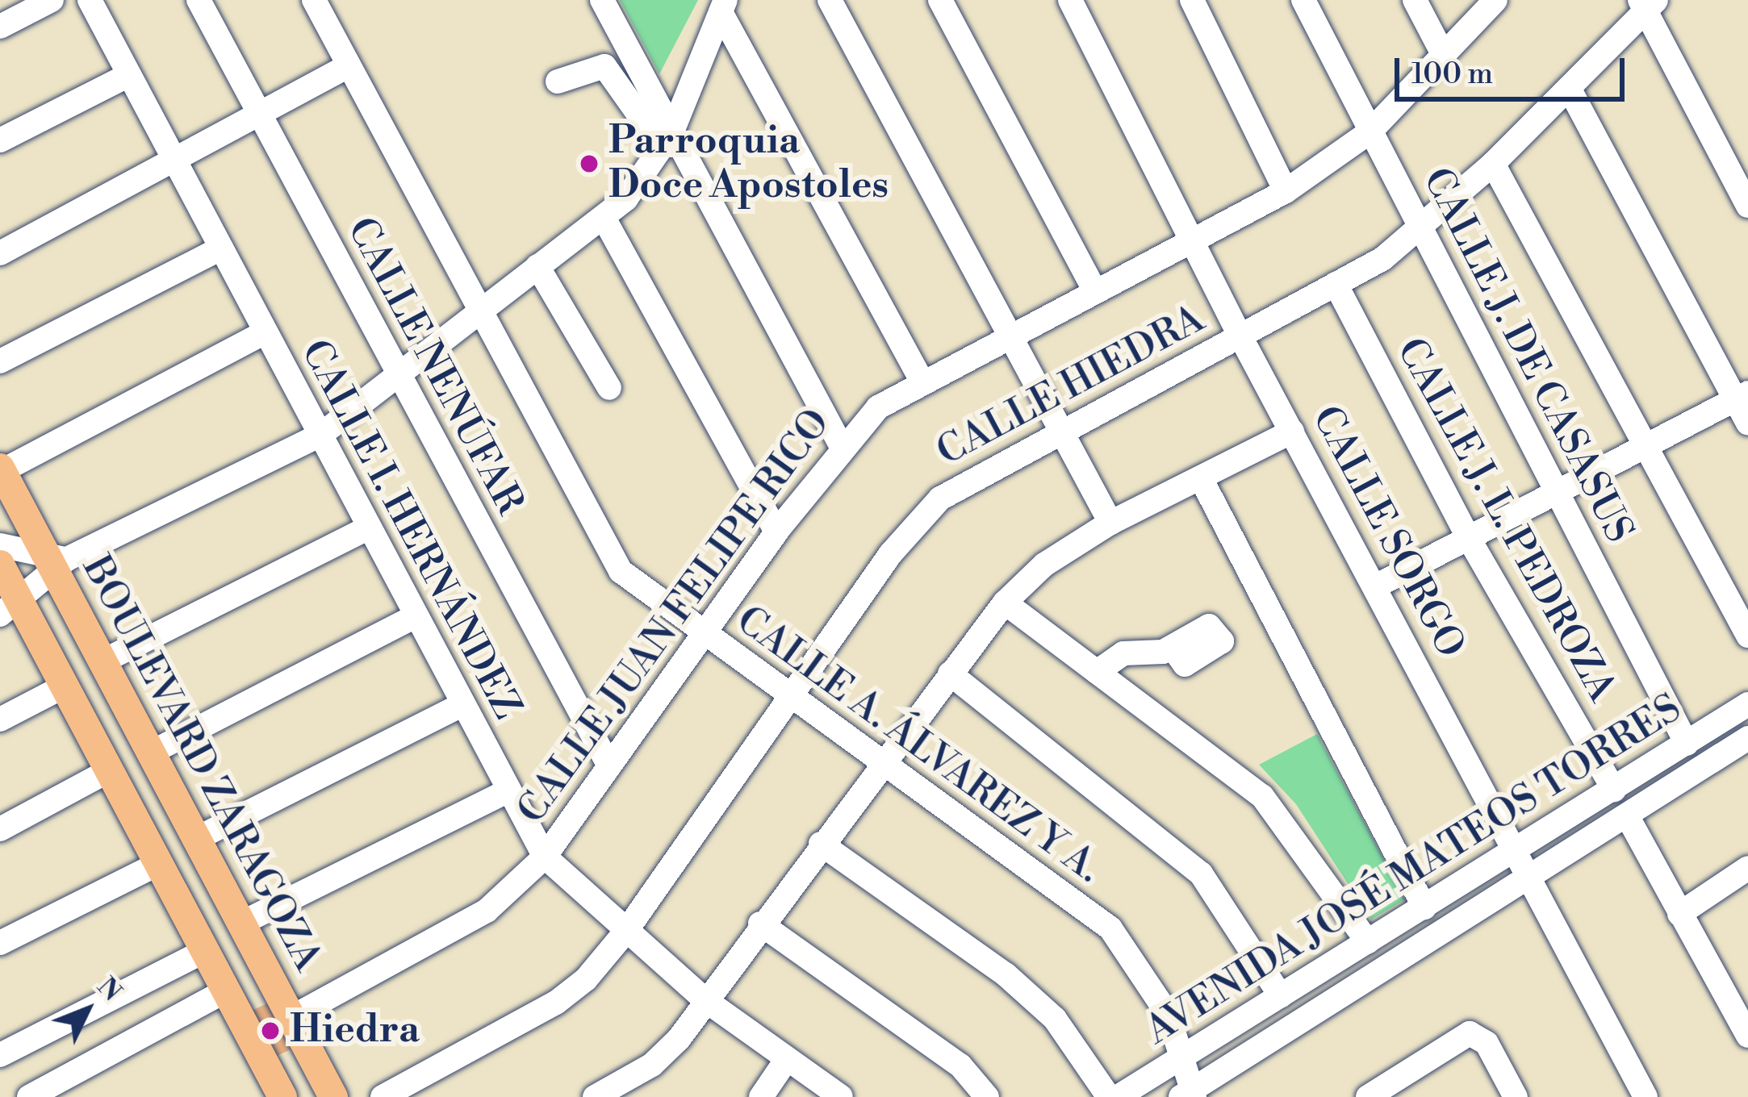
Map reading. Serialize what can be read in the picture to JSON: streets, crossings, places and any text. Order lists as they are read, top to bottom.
{
  "streets": {
    "main road": ["BOULEVARD ZARAGOZA"],
    "street": [
      "CALLE J. DE CASASUS",
      "CALLE NENÚFAR",
      "CALLE HIEDRA",
      "CALLE J. L. PEDROZA",
      "CALLE I. HERNÁNDEZ",
      "CALLE SORGO",
      "CALLE JUAN FELIPE RICO",
      "CALLE A. ÁLVAREZ Y A.",
      "AVENIDA JOSÉ MATEOS TORRES"
    ]
  },
  "crossings": [
    ["CALLE J. DE CASASUS", "CALLE HIEDRA"],
    ["CALLE J. DE CASASUS", "CALLE JUAN FELIPE RICO"],
    ["CALLE J. DE CASASUS", "AVENIDA JOSÉ MATEOS TORRES"],
    ["CALLE NENÚFAR", "CALLE JUAN FELIPE RICO"],
    ["CALLE HIEDRA", "CALLE J. L. PEDROZA"],
    ["CALLE HIEDRA", "CALLE I. HERNÁNDEZ"],
    ["CALLE HIEDRA", "CALLE SORGO"],
    ["CALLE HIEDRA", "CALLE A. ÁLVAREZ Y A."],
    ["CALLE J. L. PEDROZA", "AVENIDA JOSÉ MATEOS TORRES"],
    ["CALLE I. HERNÁNDEZ", "CALLE JUAN FELIPE RICO"],
    ["CALLE SORGO", "CALLE JUAN FELIPE RICO"],
    ["CALLE SORGO", "AVENIDA JOSÉ MATEOS TORRES"],
    ["CALLE JUAN FELIPE RICO", "CALLE A. ÁLVAREZ Y A."],
    ["CALLE JUAN FELIPE RICO", "BOULEVARD ZARAGOZA"],
    ["CALLE A. ÁLVAREZ Y A.", "AVENIDA JOSÉ MATEOS TORRES"]
  ],
  "places": ["Parroquia Doce Apostoles", "Hiedra"],
  "scale_bar": "100 m",
  "north": "top right"
}
